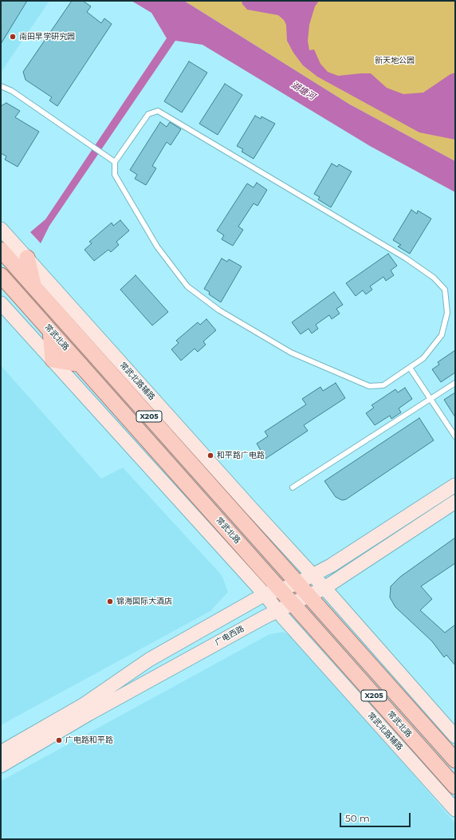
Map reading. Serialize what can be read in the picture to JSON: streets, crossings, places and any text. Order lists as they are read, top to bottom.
{
  "streets": {
    "main road": ["常武北路", "X205"],
    "street": ["常武北路辅路", "广电西路"]
  },
  "crossings": [
    ["常武北路", "广电西路"],
    ["常武北路辅路", "广电西路"]
  ],
  "water": ["湖塘河"],
  "parks": ["新天地公园"],
  "places": [
    "南田早学研究园",
    "和平路广电路",
    "锦海国际大酒店",
    "广电路和平路"
  ],
  "scale_bar": "50 m"
}
